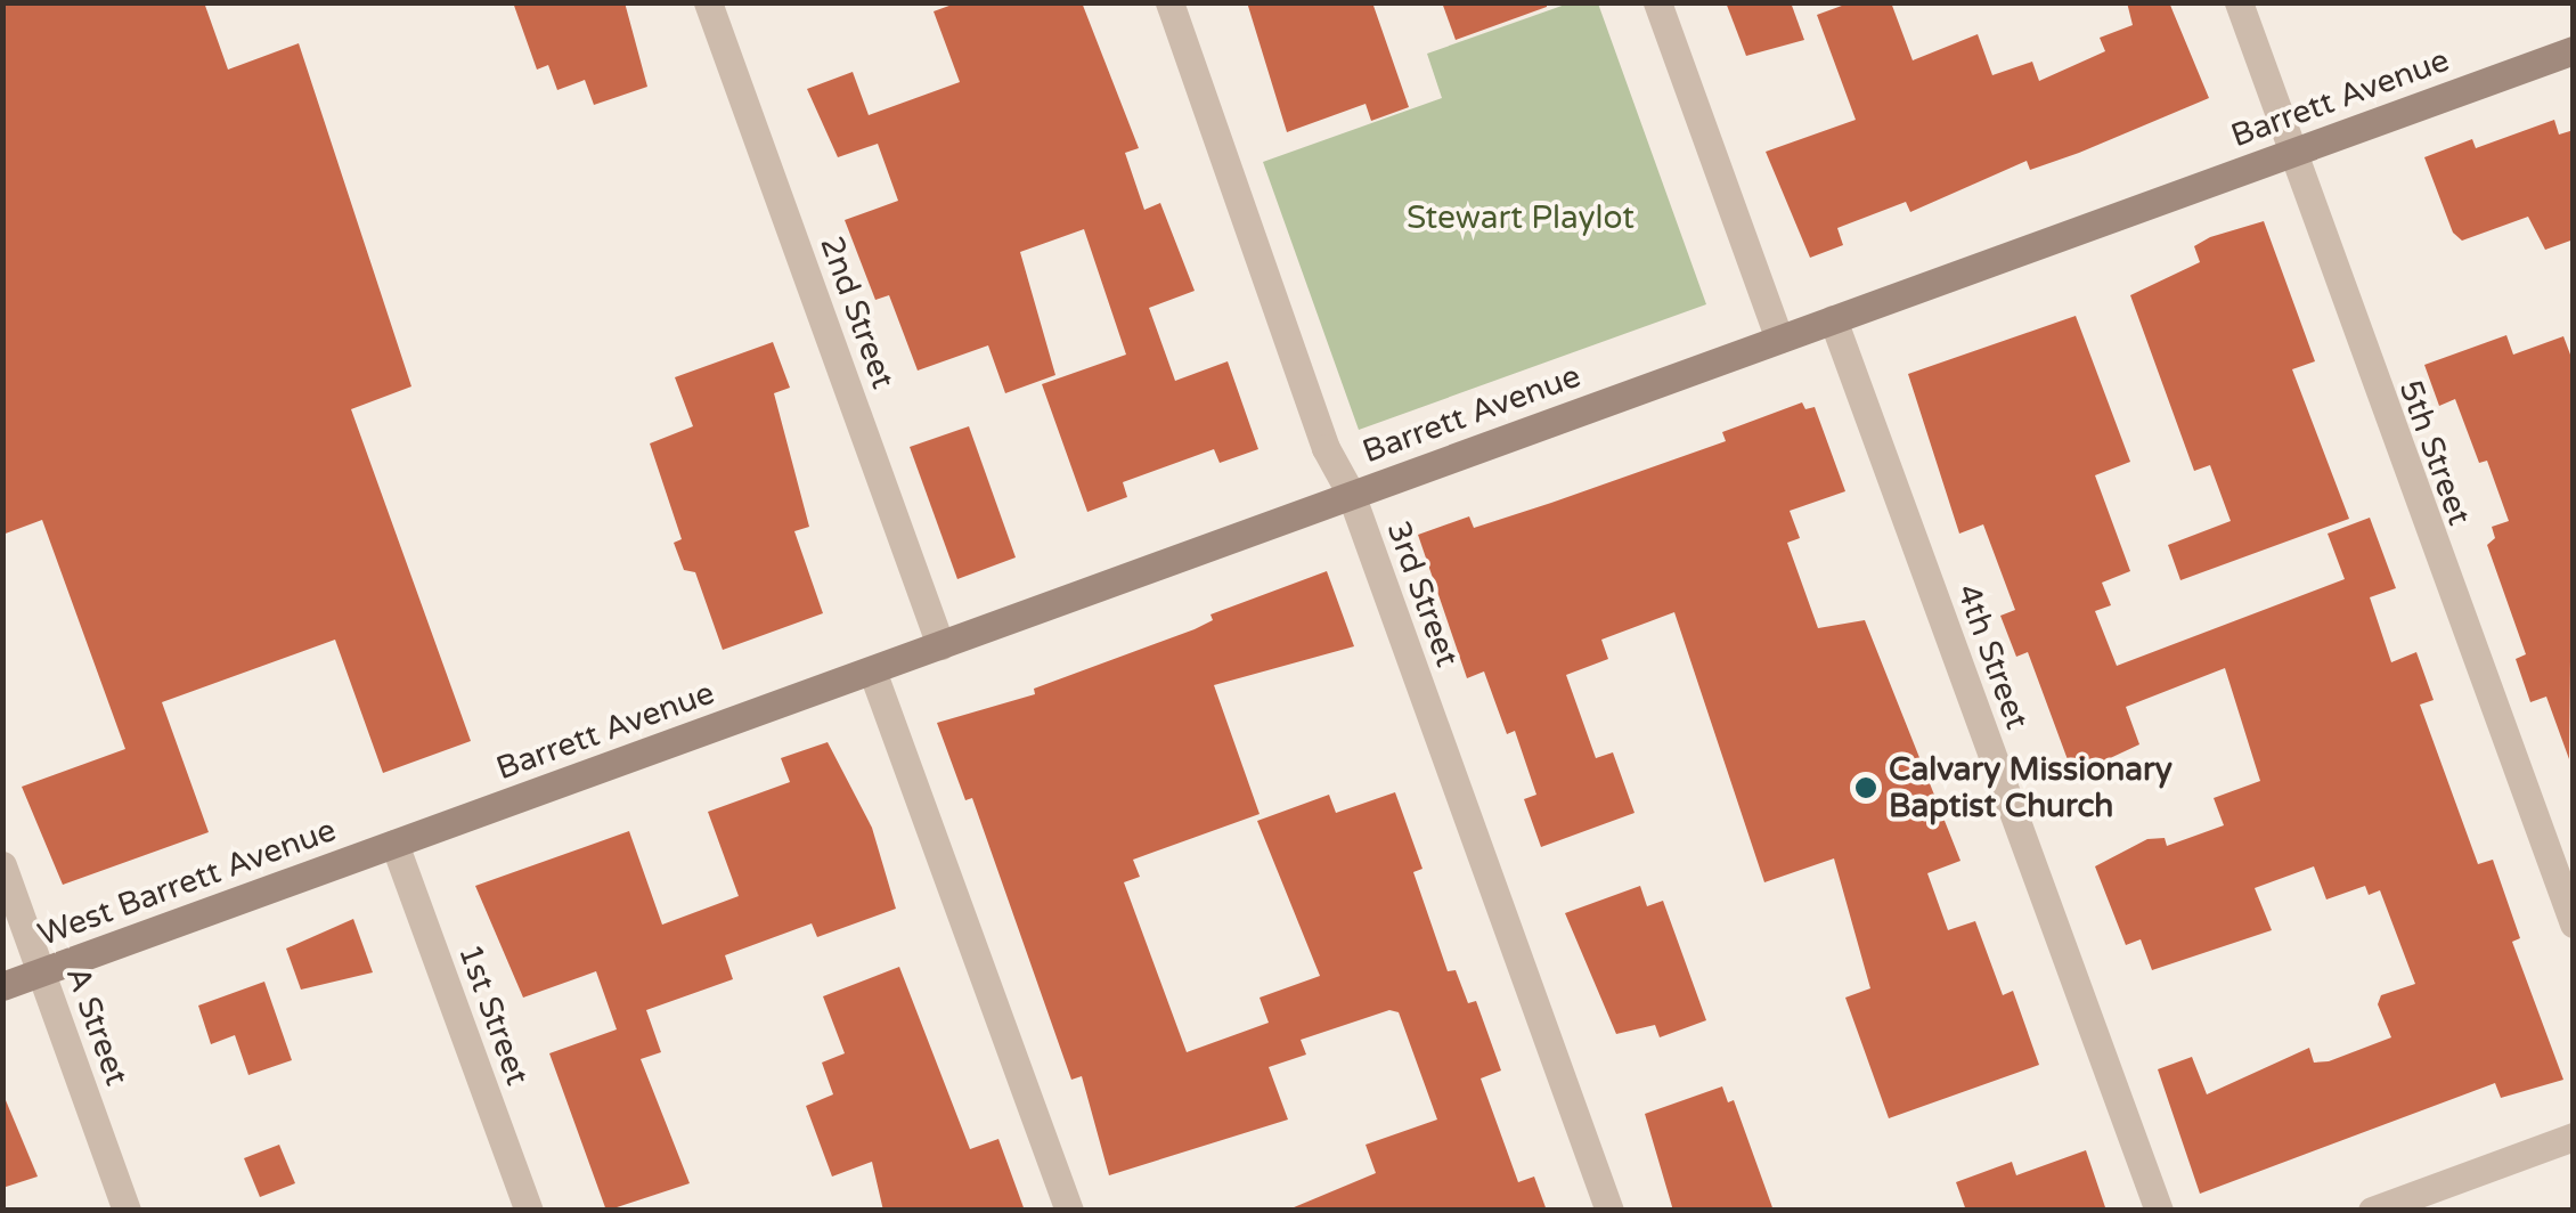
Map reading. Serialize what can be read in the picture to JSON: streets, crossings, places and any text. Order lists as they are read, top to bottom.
{
  "streets": {
    "main road": ["Barrett Avenue", "West Barrett Avenue"],
    "street": [
      "2nd Street",
      "5th Street",
      "3rd Street",
      "4th Street",
      "1st Street",
      "A Street"
    ]
  },
  "crossings": [
    ["Barrett Avenue", "2nd Street"],
    ["Barrett Avenue", "5th Street"],
    ["Barrett Avenue", "3rd Street"],
    ["Barrett Avenue", "4th Street"],
    ["Barrett Avenue", "West Barrett Avenue"],
    ["Barrett Avenue", "1st Street"],
    ["West Barrett Avenue", "1st Street"],
    ["West Barrett Avenue", "A Street"]
  ],
  "parks": ["Stewart Playlot"],
  "places": ["Calvary Missionary Baptist Church"]
}
